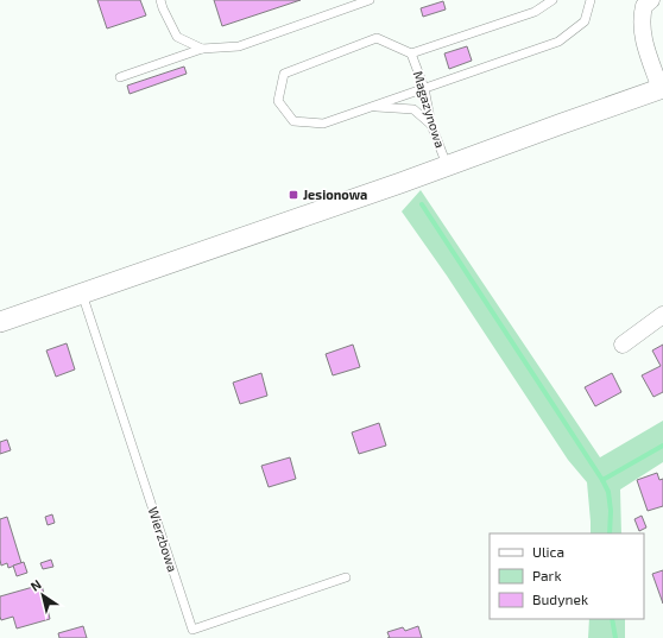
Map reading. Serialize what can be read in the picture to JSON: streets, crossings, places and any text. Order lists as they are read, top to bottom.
{
  "streets": {
    "lane": ["Magazynowa", "Wierzbowa"]
  },
  "places": {
    "transit": ["Jesionowa"]
  },
  "legend": ["Ulica", "Park", "Budynek"],
  "north": "top left"
}
